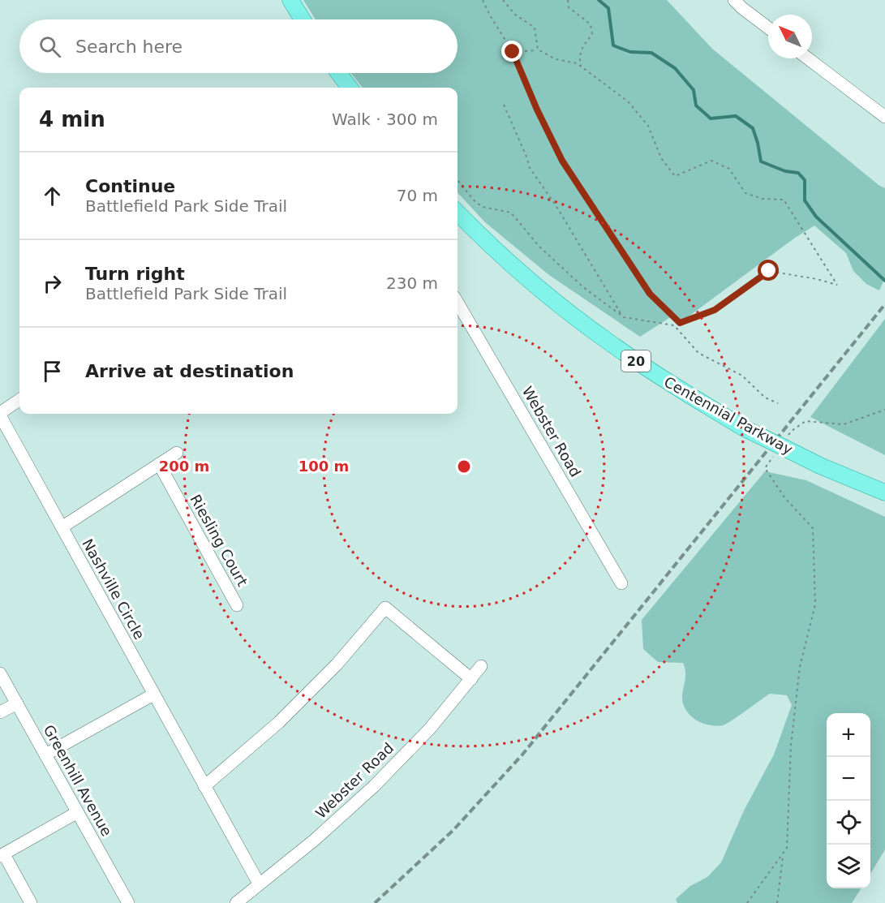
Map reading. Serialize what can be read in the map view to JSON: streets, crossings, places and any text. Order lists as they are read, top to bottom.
{
  "streets": {
    "main road": ["20", "Centennial Parkway"],
    "street": [
      "Webster Road",
      "Riesling Court",
      "Nashville Circle",
      "Greenhill Avenue"
    ]
  },
  "crossings": [
    ["Webster Road", "Nashville Circle"]
  ],
  "north": "top left",
  "page": {
    "search": "Search here",
    "heading": ["4 min", "Walk · 300 m"],
    "list": [
      ["Continue", "Battlefield Park Side Trail", "70 m"],
      ["Turn right", "Battlefield Park Side Trail", "230 m"],
      "Arrive at destination"
    ],
    "map_buttons": ["+", "−"]
  },
  "rings": ["200 m", "100 m"]
}
